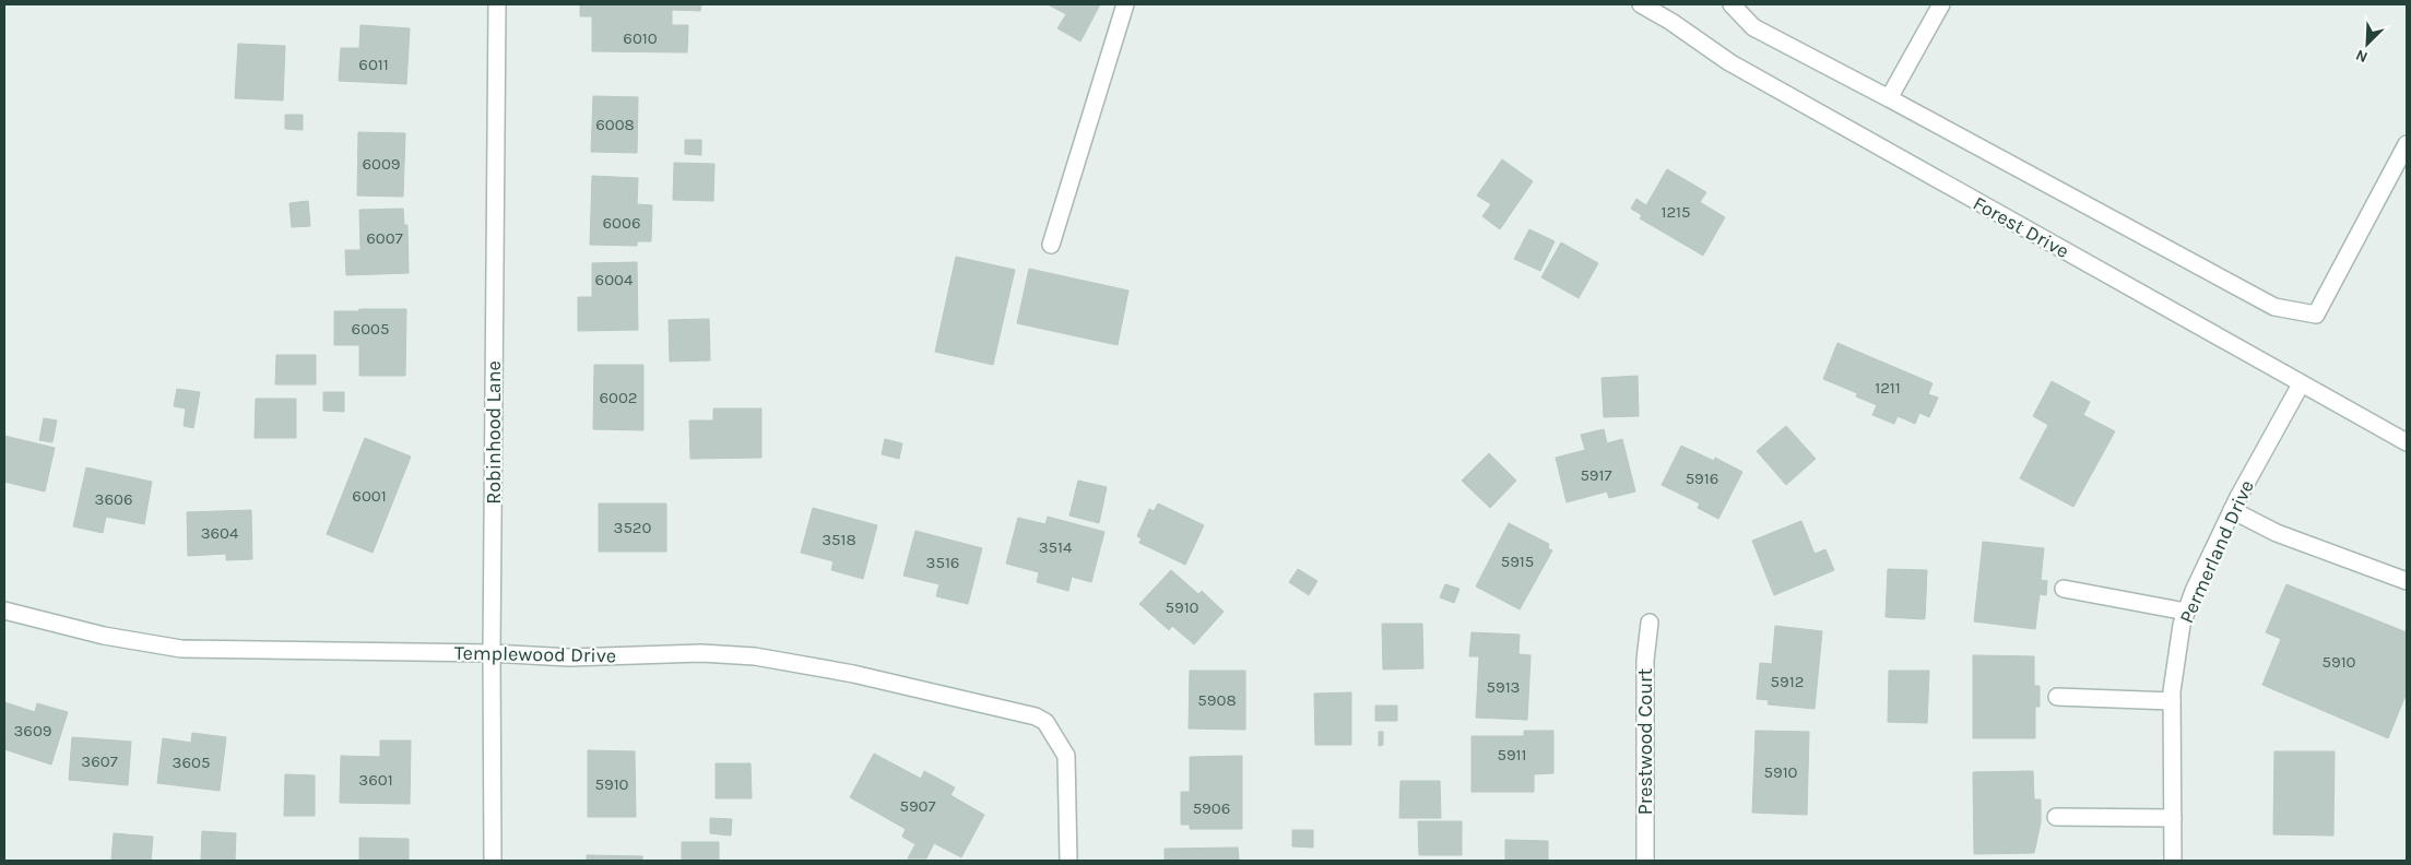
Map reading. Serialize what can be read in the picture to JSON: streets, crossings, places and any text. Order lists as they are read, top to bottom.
{
  "streets": {
    "street": [
      "Forest Drive",
      "Robinhood Lane",
      "Permerland Drive",
      "Templewood Drive",
      "Prestwood Court"
    ]
  },
  "crossings": [
    ["Forest Drive", "Permerland Drive"],
    ["Robinhood Lane", "Templewood Drive"]
  ],
  "house_numbers": [
    "6010",
    "6011",
    "6008",
    "6009",
    "1215",
    "6006",
    "6007",
    "6004",
    "6005",
    "1211",
    "6002",
    "5917",
    "5916",
    "6001",
    "3606",
    "3520",
    "3604",
    "3518",
    "3514",
    "5915",
    "3516",
    "5910",
    "5910",
    "5912",
    "5913",
    "5908",
    "3609",
    "5911",
    "3607",
    "3605",
    "5910",
    "3601",
    "5910",
    "5907",
    "5906"
  ],
  "north": "bottom left"
}
